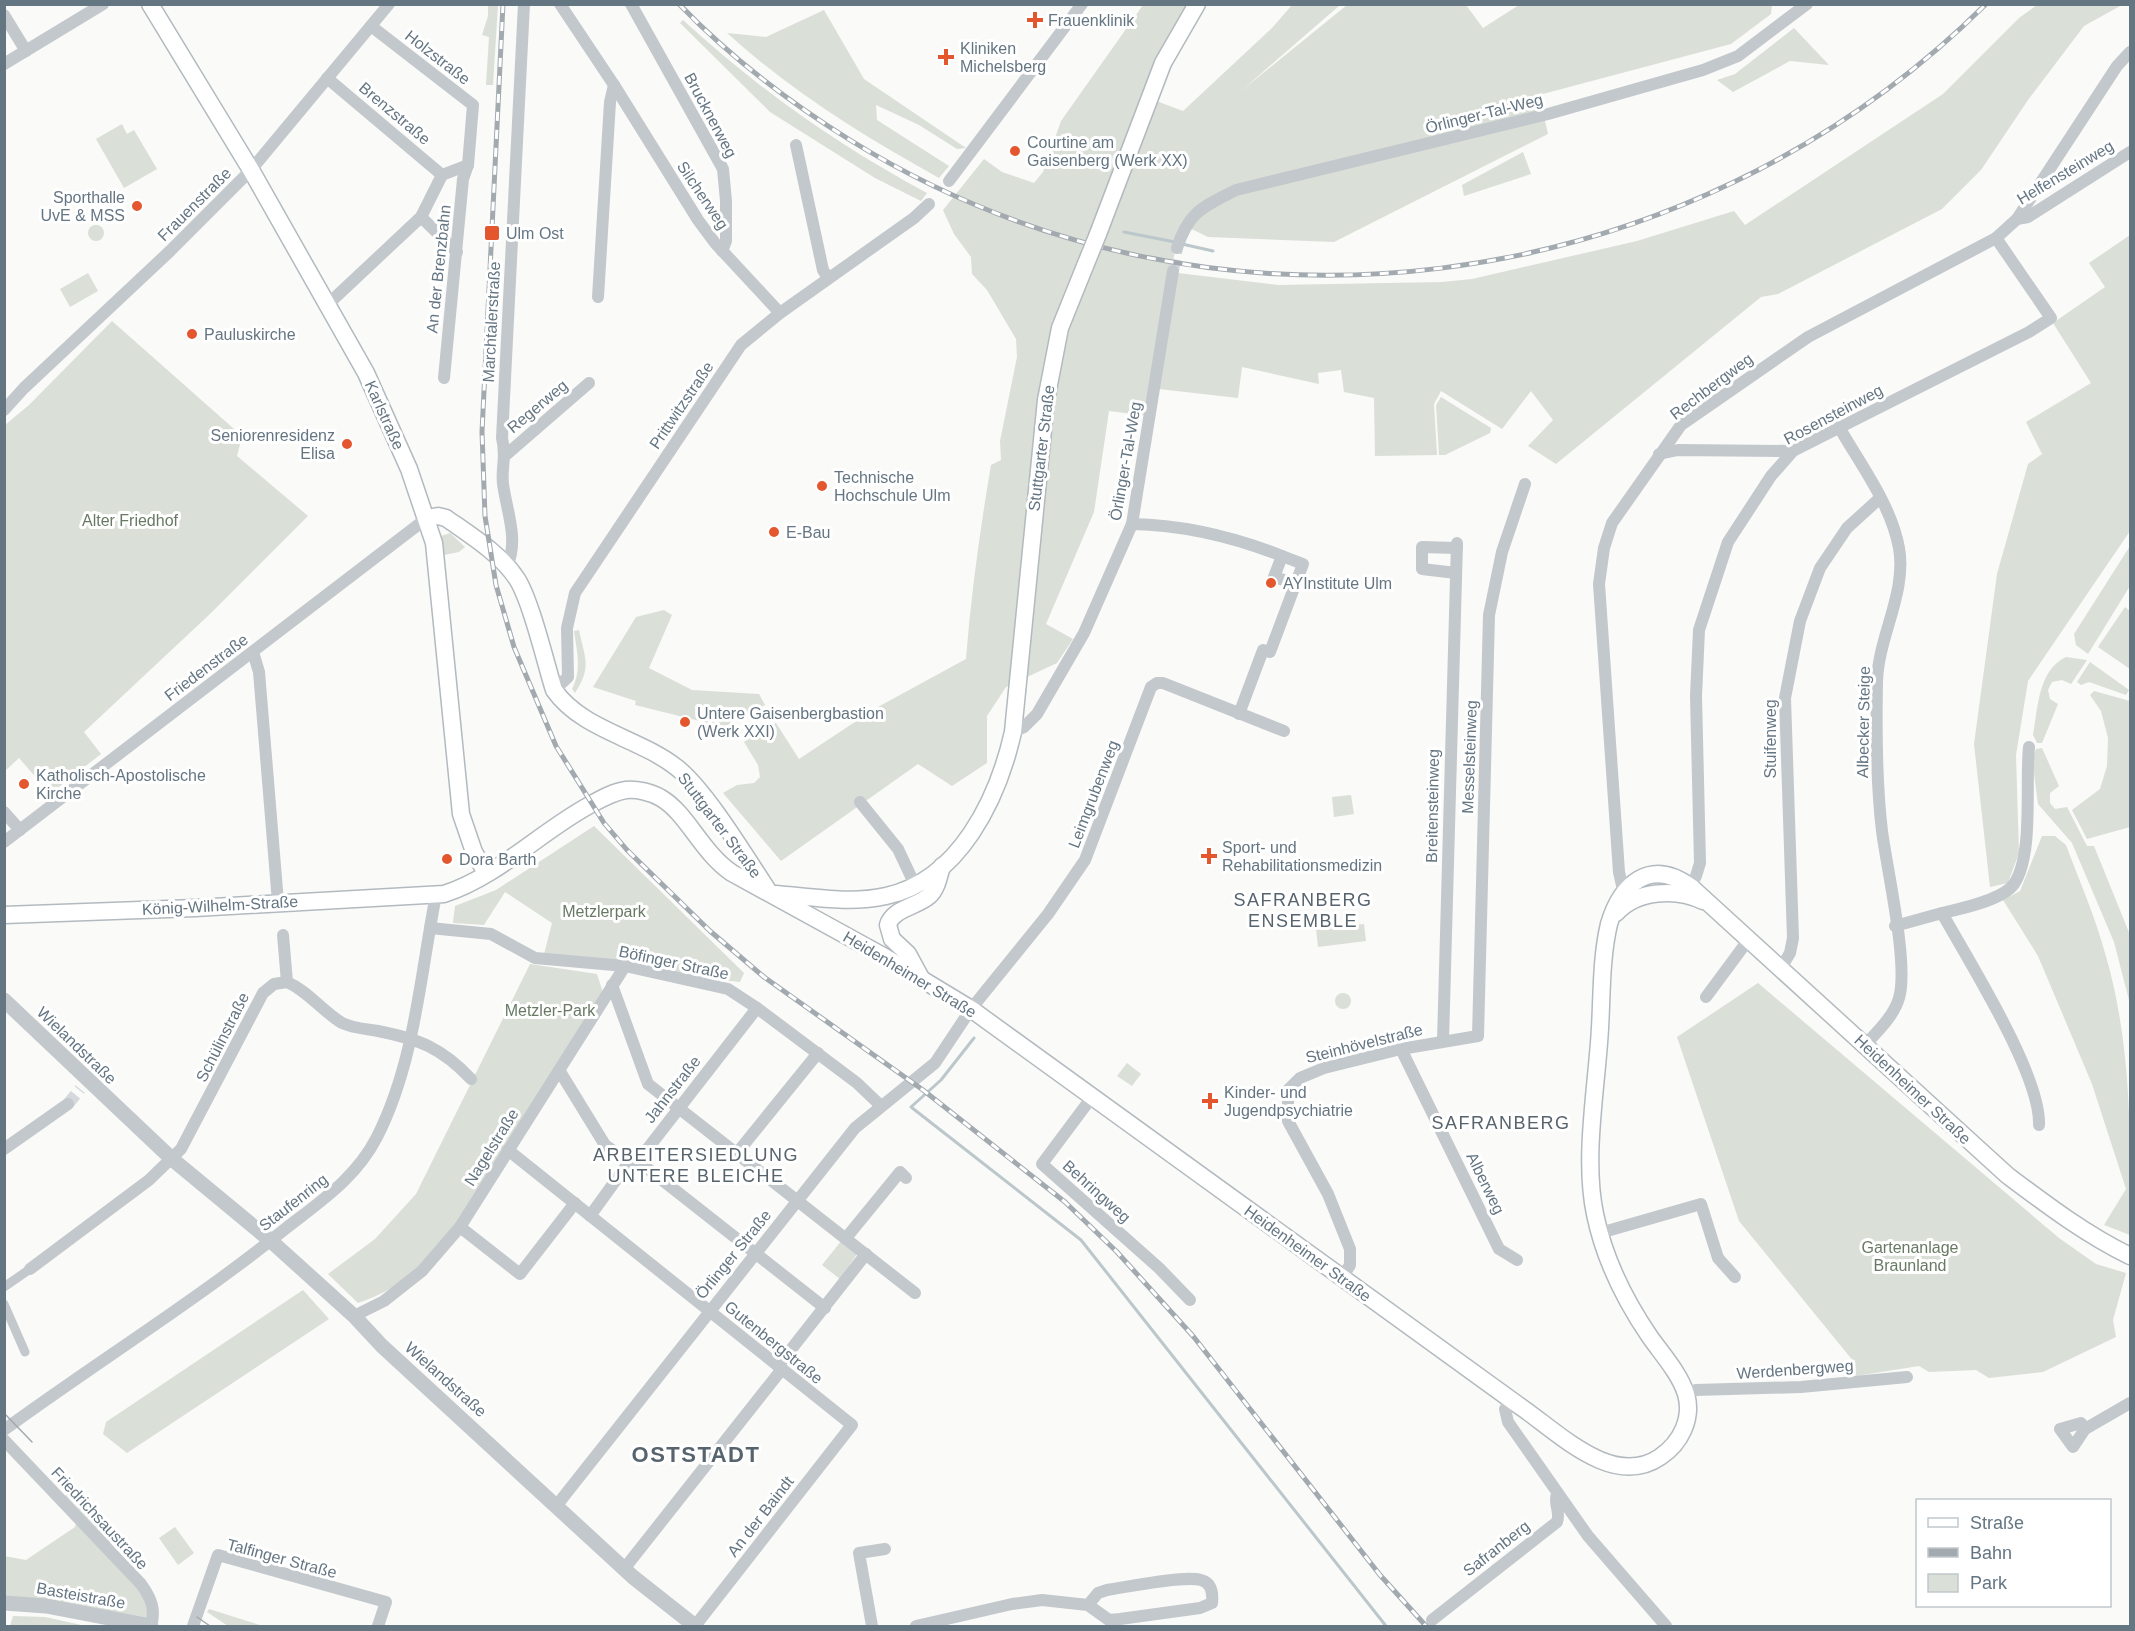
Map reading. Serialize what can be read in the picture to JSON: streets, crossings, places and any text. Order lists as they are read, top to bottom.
{
  "streets": {
    "main road": [
      "Karlstraße",
      "Stuttgarter Straße",
      "König-Wilhelm-Straße",
      "Heidenheimer Straße"
    ],
    "street": [
      "Holzstraße",
      "Brenzstraße",
      "Örlinger-Tal-Weg",
      "Brucknerweg",
      "Helfensteinweg",
      "Silcherweg",
      "Frauenstraße",
      "An der Brenzbahn",
      "Marchtalerstraße",
      "Rechbergweg",
      "Prittwitzstraße",
      "Regerweg",
      "Rosensteinweg",
      "Friedenstraße",
      "Albecker Steige",
      "Stuifenweg",
      "Messelsteinweg",
      "Leimgrubenweg",
      "Breitensteinweg",
      "Böfinger Straße",
      "Schülinstraße",
      "Steinhövelstraße",
      "Wielandstraße",
      "Jahnstraße",
      "Nagelstraße",
      "Alberweg",
      "Behringweg",
      "Staufenring",
      "Örlinger Straße",
      "Gutenbergstraße",
      "Werdenbergweg",
      "An der Baindt",
      "Friedrichsaustraße",
      "Safranberg",
      "Talfinger Straße",
      "Basteistraße"
    ]
  },
  "crossings": [
    ["Holzstraße", "Frauenstraße"],
    ["Holzstraße", "An der Brenzbahn"],
    ["Brenzstraße", "Frauenstraße"],
    ["Örlinger-Tal-Weg", "Stuttgarter Straße"],
    ["Brucknerweg", "Silcherweg"],
    ["Helfensteinweg", "Rechbergweg"],
    ["Silcherweg", "Prittwitzstraße"],
    ["Frauenstraße", "Karlstraße"],
    ["Marchtalerstraße", "Regerweg"],
    ["Marchtalerstraße", "Stuttgarter Straße"],
    ["Rechbergweg", "Rosensteinweg"],
    ["Rechbergweg", "Heidenheimer Straße"],
    ["Prittwitzstraße", "Stuttgarter Straße"],
    ["Rosensteinweg", "Albecker Steige"],
    ["Rosensteinweg", "Heidenheimer Straße"],
    ["Karlstraße", "Stuttgarter Straße"],
    ["Karlstraße", "Friedenstraße"],
    ["Karlstraße", "König-Wilhelm-Straße"],
    ["Karlstraße", "Heidenheimer Straße"],
    ["Stuttgarter Straße", "Friedenstraße"],
    ["Stuttgarter Straße", "Heidenheimer Straße"],
    ["Albecker Steige", "Stuifenweg"],
    ["Albecker Steige", "Heidenheimer Straße"],
    ["Stuifenweg", "Heidenheimer Straße"],
    ["Messelsteinweg", "Steinhövelstraße"],
    ["Leimgrubenweg", "Heidenheimer Straße"],
    ["Leimgrubenweg", "Örlinger Straße"],
    ["Breitensteinweg", "Steinhövelstraße"],
    ["König-Wilhelm-Straße", "Heidenheimer Straße"],
    ["König-Wilhelm-Straße", "Staufenring"],
    ["Böfinger Straße", "Jahnstraße"],
    ["Böfinger Straße", "Nagelstraße"],
    ["Böfinger Straße", "Staufenring"],
    ["Böfinger Straße", "Örlinger Straße"],
    ["Heidenheimer Straße", "Steinhövelstraße"],
    ["Heidenheimer Straße", "Behringweg"],
    ["Heidenheimer Straße", "Örlinger Straße"],
    ["Heidenheimer Straße", "Werdenbergweg"],
    ["Schülinstraße", "Wielandstraße"],
    ["Steinhövelstraße", "Alberweg"],
    ["Wielandstraße", "Nagelstraße"],
    ["Wielandstraße", "Staufenring"],
    ["Wielandstraße", "Örlinger Straße"],
    ["Wielandstraße", "An der Baindt"],
    ["Jahnstraße", "Gutenbergstraße"],
    ["Nagelstraße", "Gutenbergstraße"],
    ["Örlinger Straße", "Gutenbergstraße"],
    ["Gutenbergstraße", "An der Baindt"],
    ["Friedrichsaustraße", "Basteistraße"]
  ],
  "districts": [
    "SAFRANBERG ENSEMBLE",
    "SAFRANBERG",
    "ARBEITERSIEDLUNG UNTERE BLEICHE",
    "OSTSTADT"
  ],
  "parks": [
    "Alter Friedhof",
    "Metzlerpark",
    "Metzler-Park",
    "Gartenanlage Braunland"
  ],
  "places": {
    "health": [
      "Frauenklinik",
      "Kliniken Michelsberg",
      "Sport- und Rehabilitationsmedizin",
      "Kinder- und Jugendpsychiatrie"
    ],
    "other": [
      "Courtine am Gaisenberg (Werk XX)",
      "Sporthalle UvE & MSS",
      "Pauluskirche",
      "Seniorenresidenz Elisa",
      "Technische Hochschule Ulm",
      "E-Bau",
      "AYInstitute Ulm",
      "Untere Gaisenbergbastion (Werk XXI)",
      "Katholisch-Apostolische Kirche",
      "Dora Barth"
    ],
    "transit": ["Ulm Ost"]
  },
  "legend": ["Straße", "Bahn", "Park"]
}
